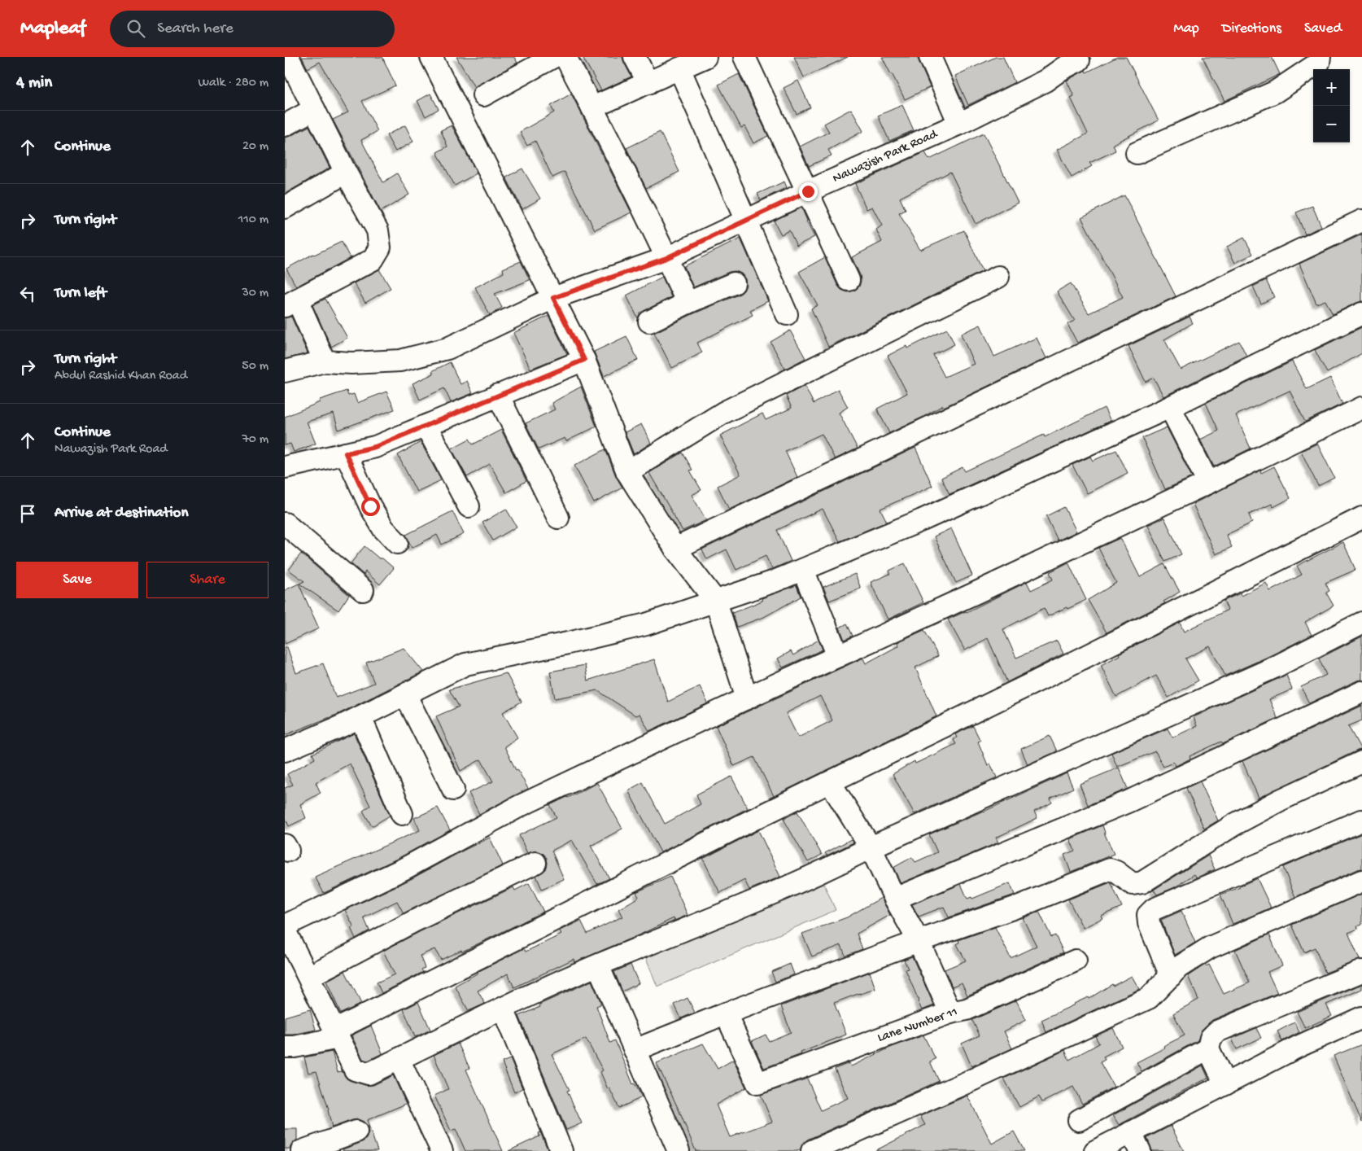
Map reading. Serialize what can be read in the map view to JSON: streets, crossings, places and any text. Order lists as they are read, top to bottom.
{
  "streets": {
    "street": ["Nawazish Park Road", "Lane Number 11"]
  },
  "page": {
    "header": "Mapleaf",
    "search": "Search here",
    "nav": ["Map", "Directions", "Saved"],
    "heading": ["4 min", "Walk · 280 m"],
    "map_buttons": ["+", "−"],
    "list": [
      ["Continue", "20 m"],
      ["Turn right", "110 m"],
      ["Turn left", "30 m"],
      ["Turn right", "Abdul Rashid Khan Road", "50 m"],
      ["Continue", "Nawazish Park Road", "70 m"],
      "Arrive at destination"
    ],
    "buttons": ["Save", "Share"]
  }
}
